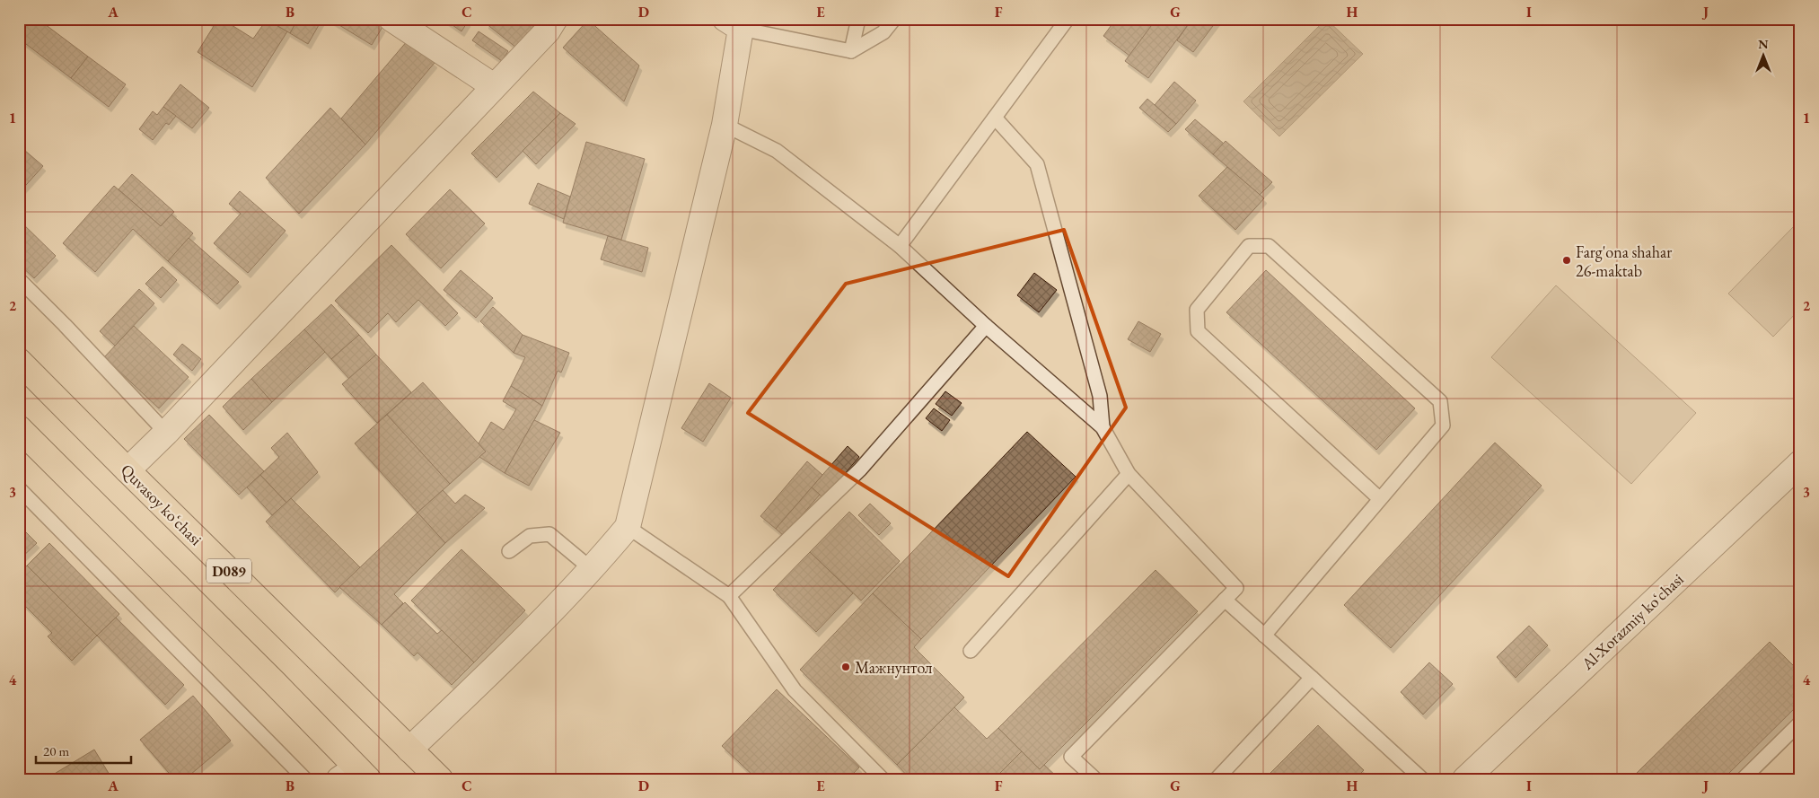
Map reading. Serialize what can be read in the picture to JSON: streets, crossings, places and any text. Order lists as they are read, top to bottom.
{
  "streets": {
    "main road": ["Quvasoy koʻchasi", "D089"],
    "street": ["Al-Xorazmiy koʻchasi"]
  },
  "places": ["Farg'ona shahar 26-maktab", "Мажнунтол"],
  "scale_bar": "20 m",
  "north": "top",
  "grid": {
    "columns": [
      "A",
      "B",
      "C",
      "D",
      "E",
      "F",
      "G",
      "H",
      "I",
      "J"
    ],
    "rows": [
      "1",
      "2",
      "3",
      "4"
    ]
  }
}
